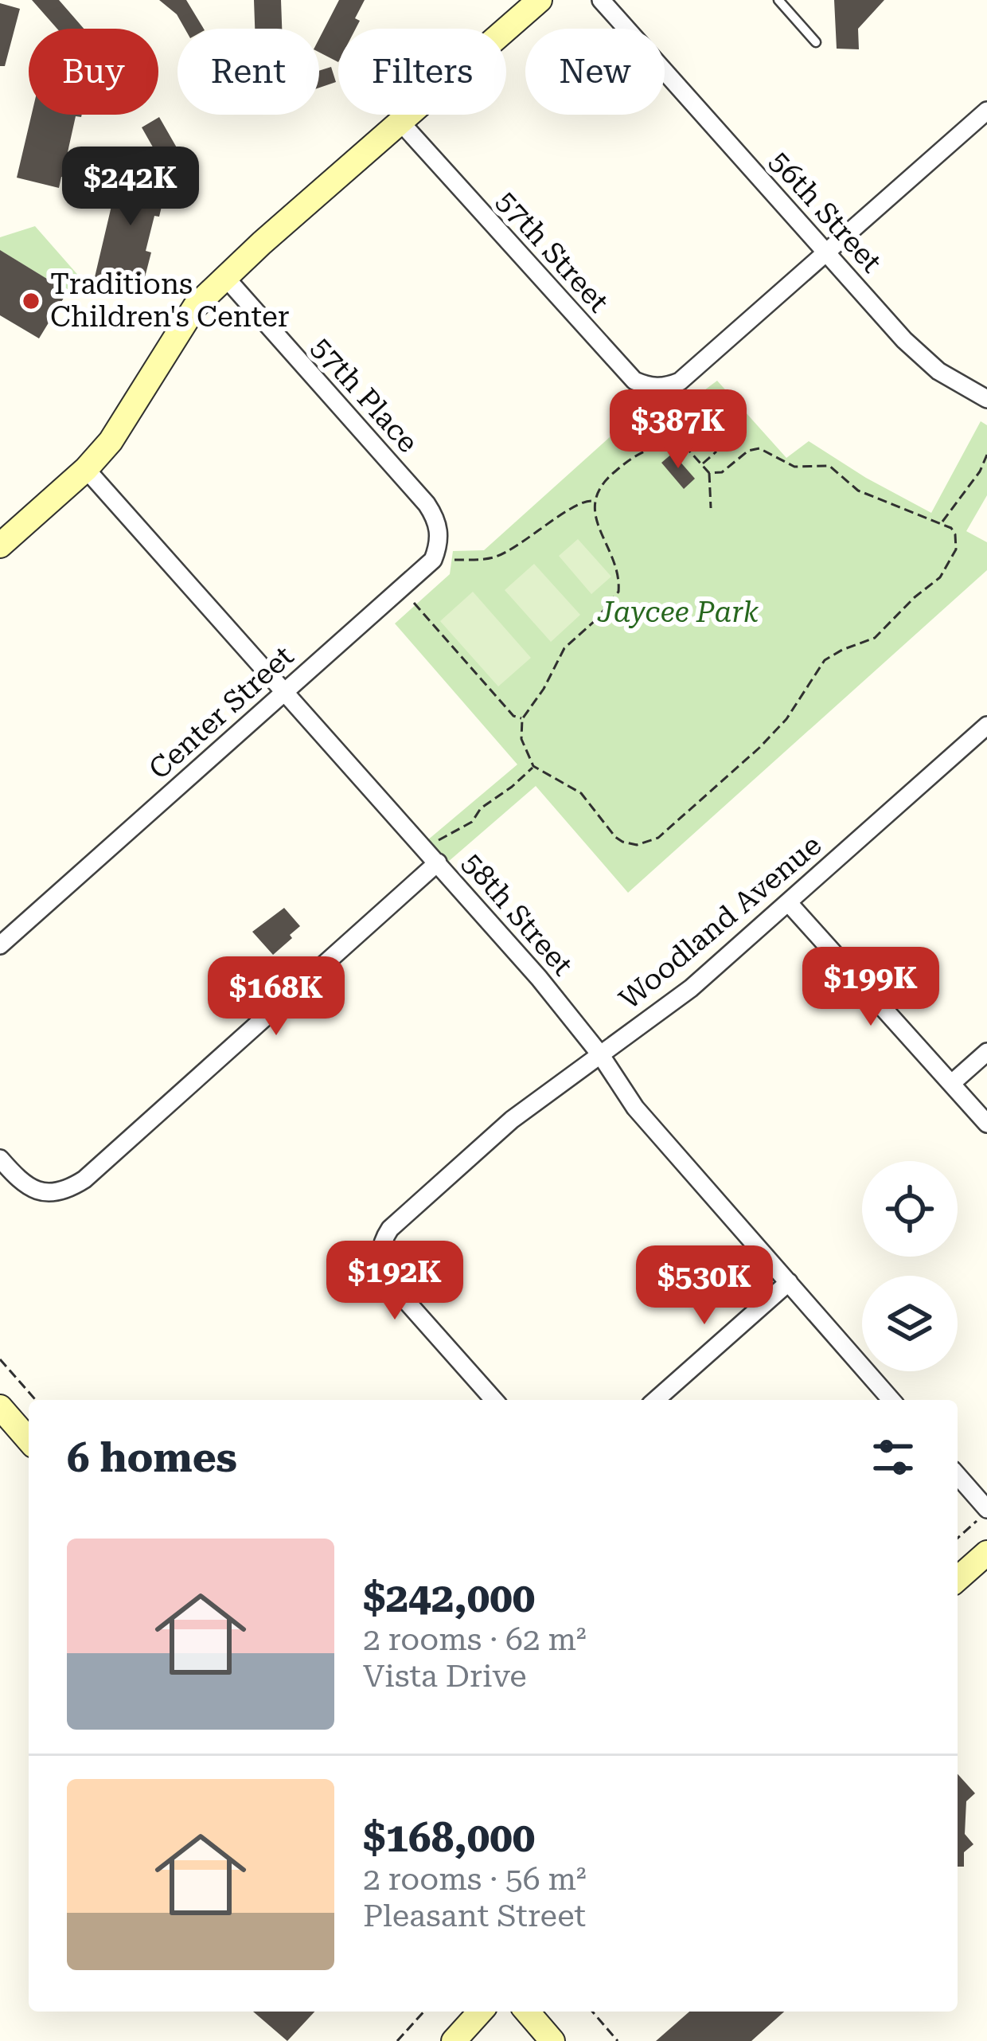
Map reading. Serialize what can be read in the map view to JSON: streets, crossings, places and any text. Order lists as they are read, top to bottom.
{
  "streets": {
    "street": [
      "56th Street",
      "57th Street",
      "57th Place",
      "Center Street",
      "58th Street",
      "Woodland Avenue"
    ]
  },
  "crossings": [
    ["56th Street", "57th Street"],
    ["57th Place", "Center Street"],
    ["Center Street", "58th Street"],
    ["58th Street", "Woodland Avenue"]
  ],
  "parks": ["Jaycee Park"],
  "places": ["Traditions Children's Center"],
  "page": {
    "chip": [
      "Buy",
      "Rent",
      "Filters",
      "New"
    ],
    "price": [
      "$242K",
      "$387K",
      "$199K",
      "$168K",
      "$192K",
      "$530K"
    ],
    "heading": "6 homes",
    "list": [
      {
        "name": "$242,000",
        "note": "2 rooms · 62 m² · Vista Drive"
      },
      {
        "name": "$168,000",
        "note": "2 rooms · 56 m² · Pleasant Street"
      }
    ]
  }
}
